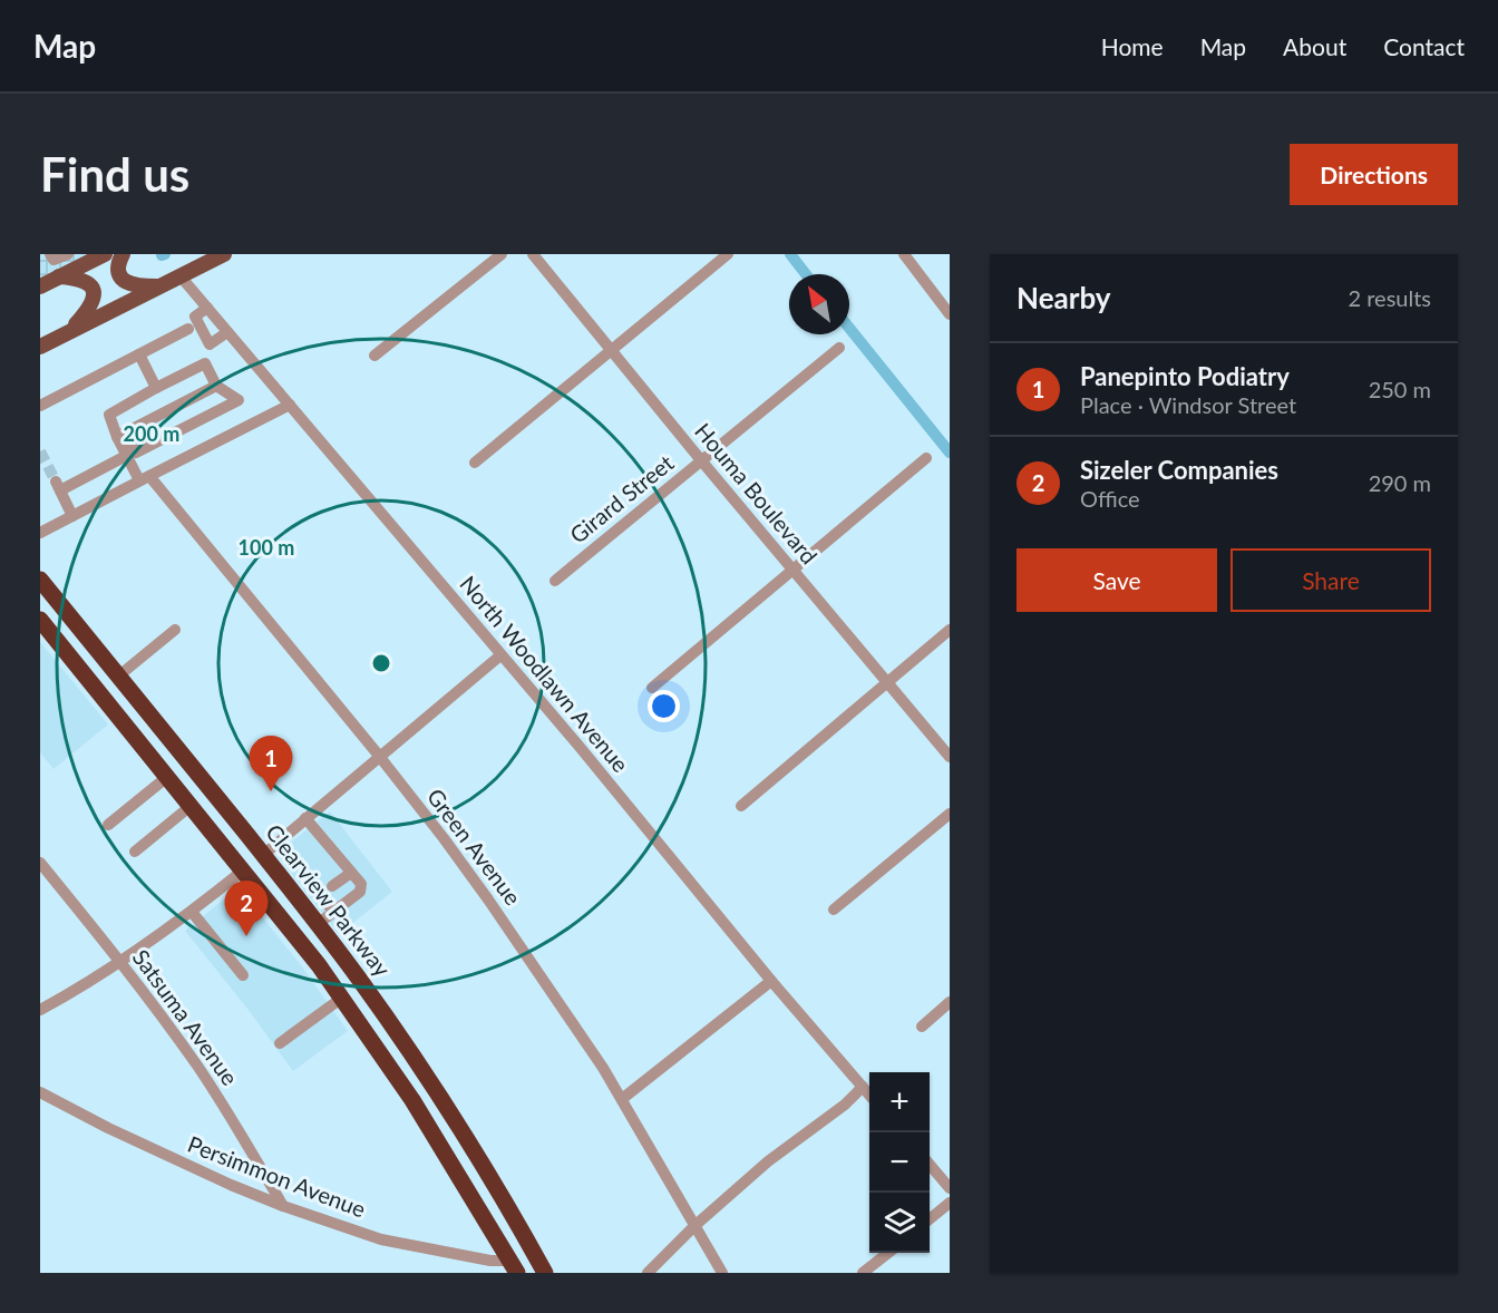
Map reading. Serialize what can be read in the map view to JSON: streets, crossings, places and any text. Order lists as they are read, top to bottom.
{
  "streets": {
    "highway": ["Clearview Parkway"],
    "street": [
      "Houma Boulevard",
      "Girard Street",
      "North Woodlawn Avenue",
      "Green Avenue",
      "Satsuma Avenue",
      "Persimmon Avenue"
    ]
  },
  "crossings": [
    ["Houma Boulevard", "Girard Street"],
    ["Satsuma Avenue", "Persimmon Avenue"]
  ],
  "north": "top left",
  "page": {
    "header": "Map",
    "nav": [
      "Home",
      "Map",
      "About",
      "Contact"
    ],
    "buttons": [
      "Directions",
      ["Save", "Share"]
    ],
    "title": "Find us",
    "heading": ["Nearby", "2 results"],
    "list": [
      {
        "mark": "1",
        "name": "Panepinto Podiatry",
        "note": "Place · Windsor Street",
        "value": "250 m"
      },
      {
        "mark": "2",
        "name": "Sizeler Companies",
        "note": "Office",
        "value": "290 m"
      }
    ],
    "pins": ["1", "2"],
    "map_buttons": ["+", "−"]
  },
  "rings": ["200 m", "100 m"]
}
